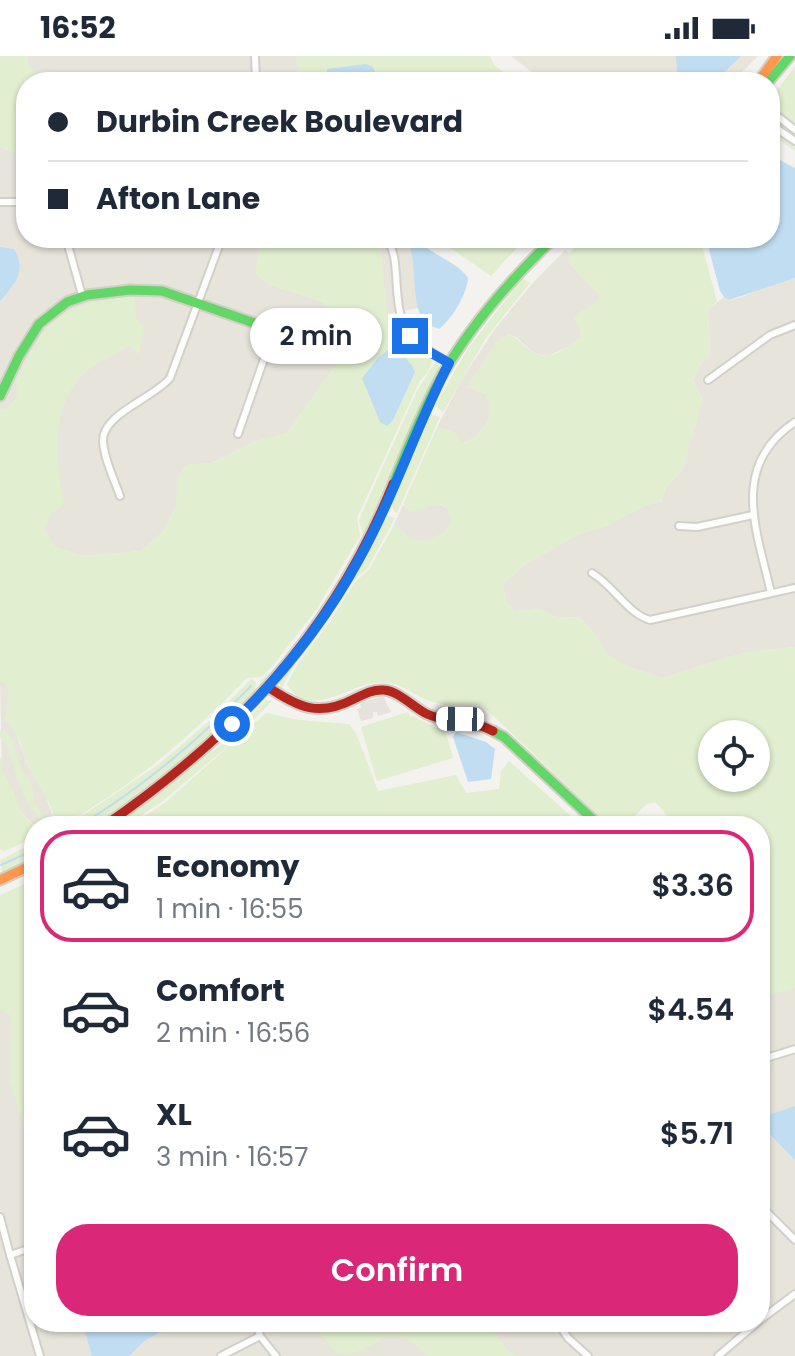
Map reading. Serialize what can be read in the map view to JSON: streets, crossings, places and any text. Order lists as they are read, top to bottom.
{
  "page": {
    "status": "16:52",
    "banner": ["Durbin Creek Boulevard", "Afton Lane"],
    "bubble": "2 min",
    "list": [
      {
        "name": "Economy",
        "note": "1 min · 16:55",
        "value": "$3.36"
      },
      {
        "name": "Comfort",
        "note": "2 min · 16:56",
        "value": "$4.54"
      },
      {
        "name": "XL",
        "note": "3 min · 16:57",
        "value": "$5.71"
      }
    ],
    "buttons": "Confirm"
  }
}
